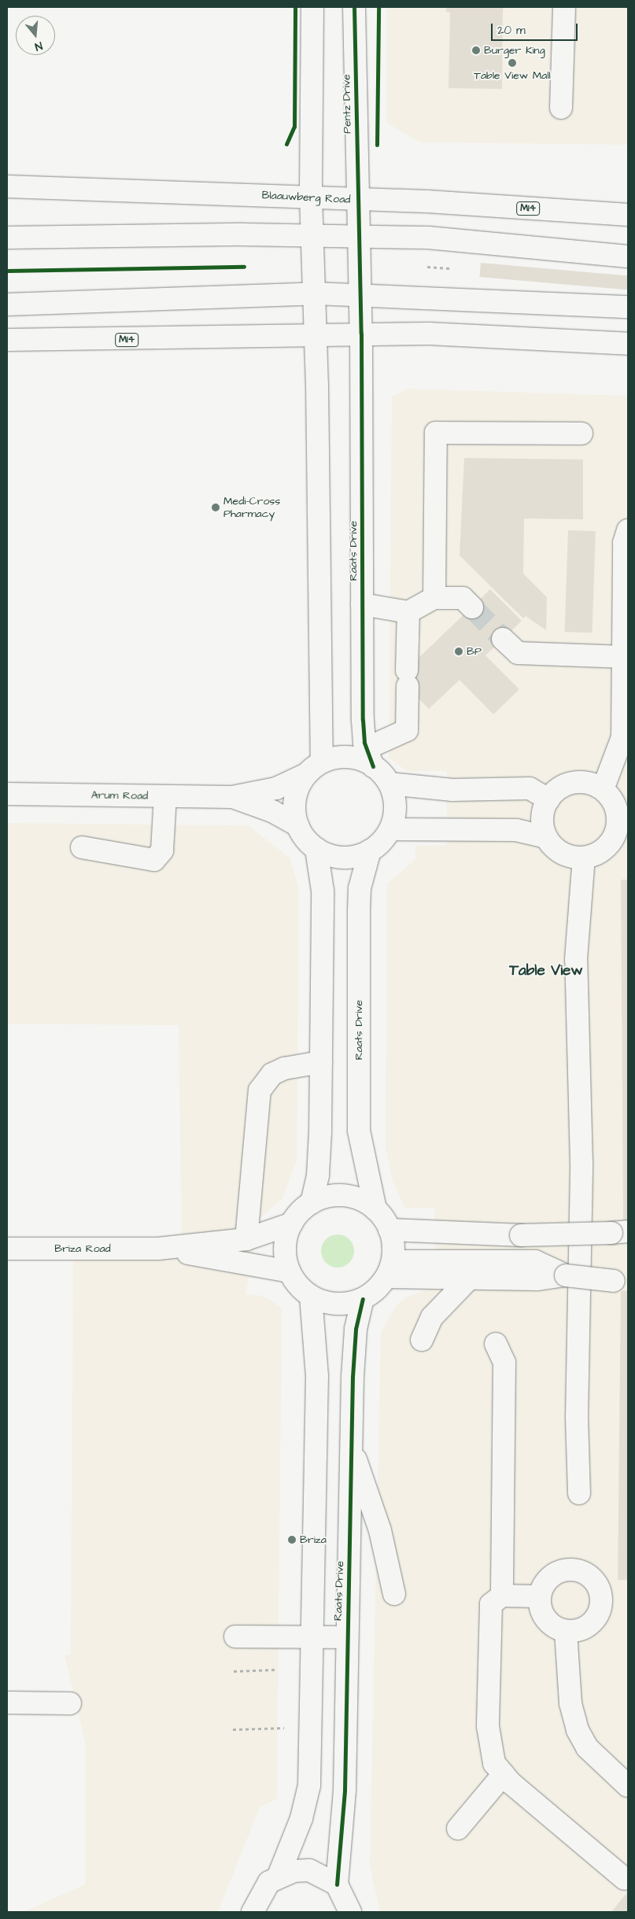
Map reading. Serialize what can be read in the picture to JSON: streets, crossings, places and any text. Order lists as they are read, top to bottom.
{
  "streets": {
    "street": [
      "Pentz Drive",
      "Blaauwberg Road",
      "M14",
      "Raats Drive",
      "Arum Road",
      "Briza Road"
    ]
  },
  "crossings": [
    ["Pentz Drive", "Blaauwberg Road"],
    ["Pentz Drive", "Raats Drive"],
    ["M14", "Raats Drive"],
    ["Raats Drive", "Arum Road"],
    ["Raats Drive", "Briza Road"]
  ],
  "districts": ["Table View"],
  "places": [
    "Burger King",
    "Table View Mall",
    "Medi-Cross Pharmacy",
    "BP",
    "Briza"
  ],
  "scale_bar": "20 m",
  "north": "bottom"
}
